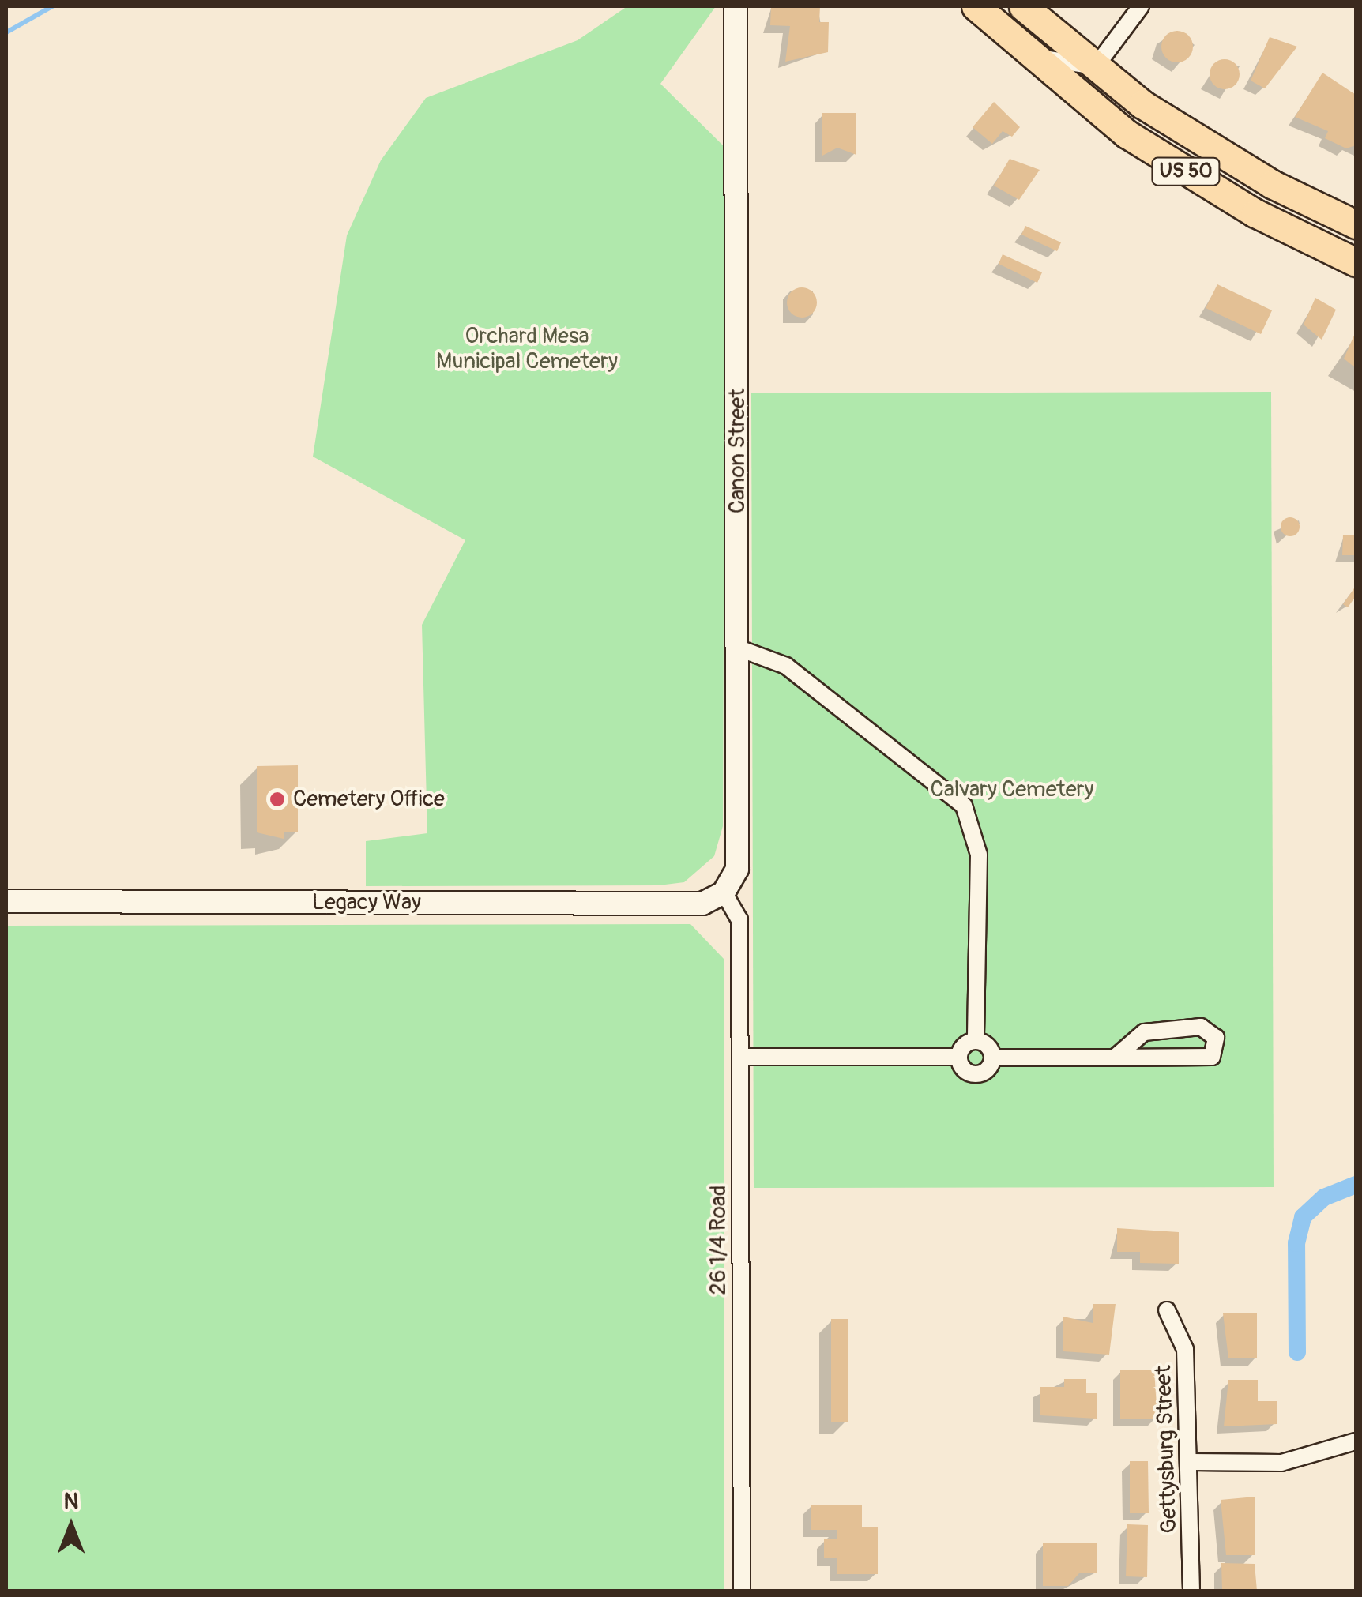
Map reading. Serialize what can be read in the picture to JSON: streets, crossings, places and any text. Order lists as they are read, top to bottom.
{
  "streets": {
    "highway": ["US 50"],
    "street": [
      "Canon Street",
      "Legacy Way",
      "26 1/4 Road",
      "Gettysburg Street"
    ]
  },
  "crossings": [
    ["Canon Street", "Legacy Way"],
    ["Canon Street", "26 1/4 Road"],
    ["Legacy Way", "26 1/4 Road"]
  ],
  "parks": ["Orchard Mesa Municipal Cemetery", "Calvary Cemetery"],
  "places": ["Cemetery Office"],
  "north": "top"
}
